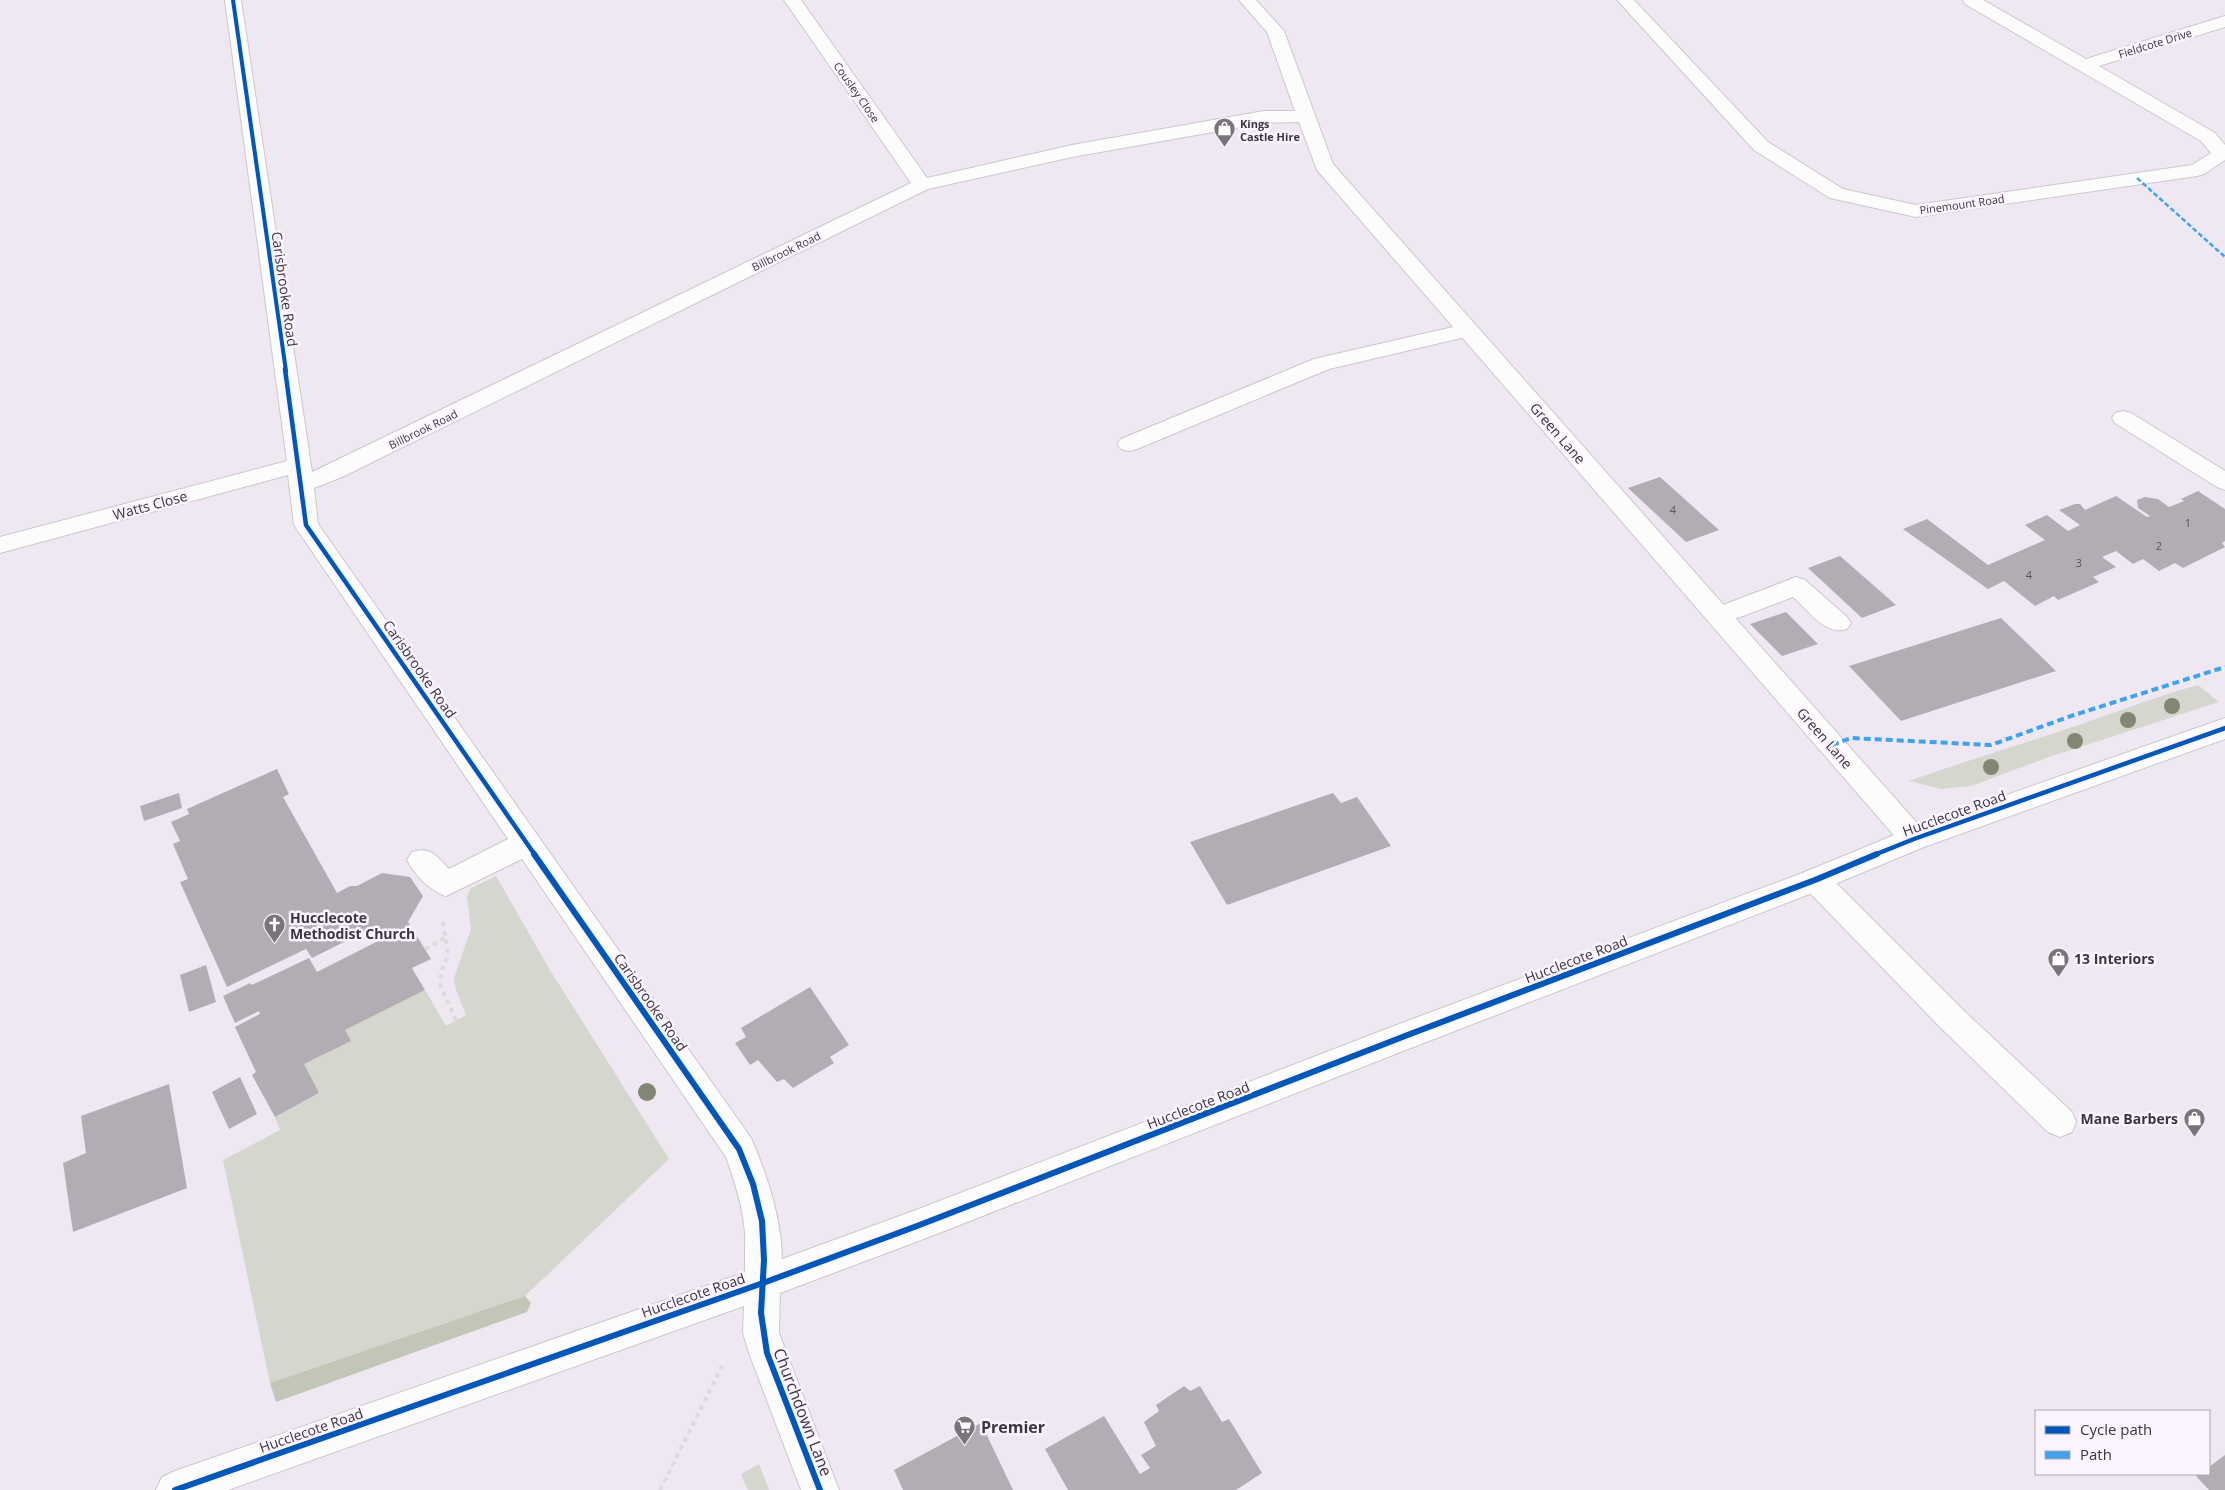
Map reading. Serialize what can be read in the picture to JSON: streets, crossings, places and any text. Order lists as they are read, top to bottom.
{
  "streets": {
    "street": [
      "Fieldcote Drive",
      "Cousley Close",
      "Pinemount Road",
      "Billbrook Road",
      "Carisbrooke Road",
      "Green Lane",
      "Watts Close",
      "Hucclecote Road",
      "Churchdown Lane"
    ]
  },
  "crossings": [
    ["Fieldcote Drive", "Pinemount Road"],
    ["Cousley Close", "Billbrook Road"],
    ["Billbrook Road", "Carisbrooke Road"],
    ["Billbrook Road", "Green Lane"],
    ["Billbrook Road", "Watts Close"],
    ["Carisbrooke Road", "Watts Close"],
    ["Carisbrooke Road", "Hucclecote Road"],
    ["Carisbrooke Road", "Churchdown Lane"],
    ["Green Lane", "Hucclecote Road"],
    ["Hucclecote Road", "Churchdown Lane"]
  ],
  "places": {
    "shop": ["Kings Castle Hire", "13 Interiors", "Mane Barbers"],
    "church": ["Hucclecote Methodist Church"],
    "supermarket": ["Premier"]
  },
  "house_numbers": [
    "4",
    "1",
    "2",
    "3",
    "4"
  ],
  "legend": ["Cycle path", "Path"]
}
